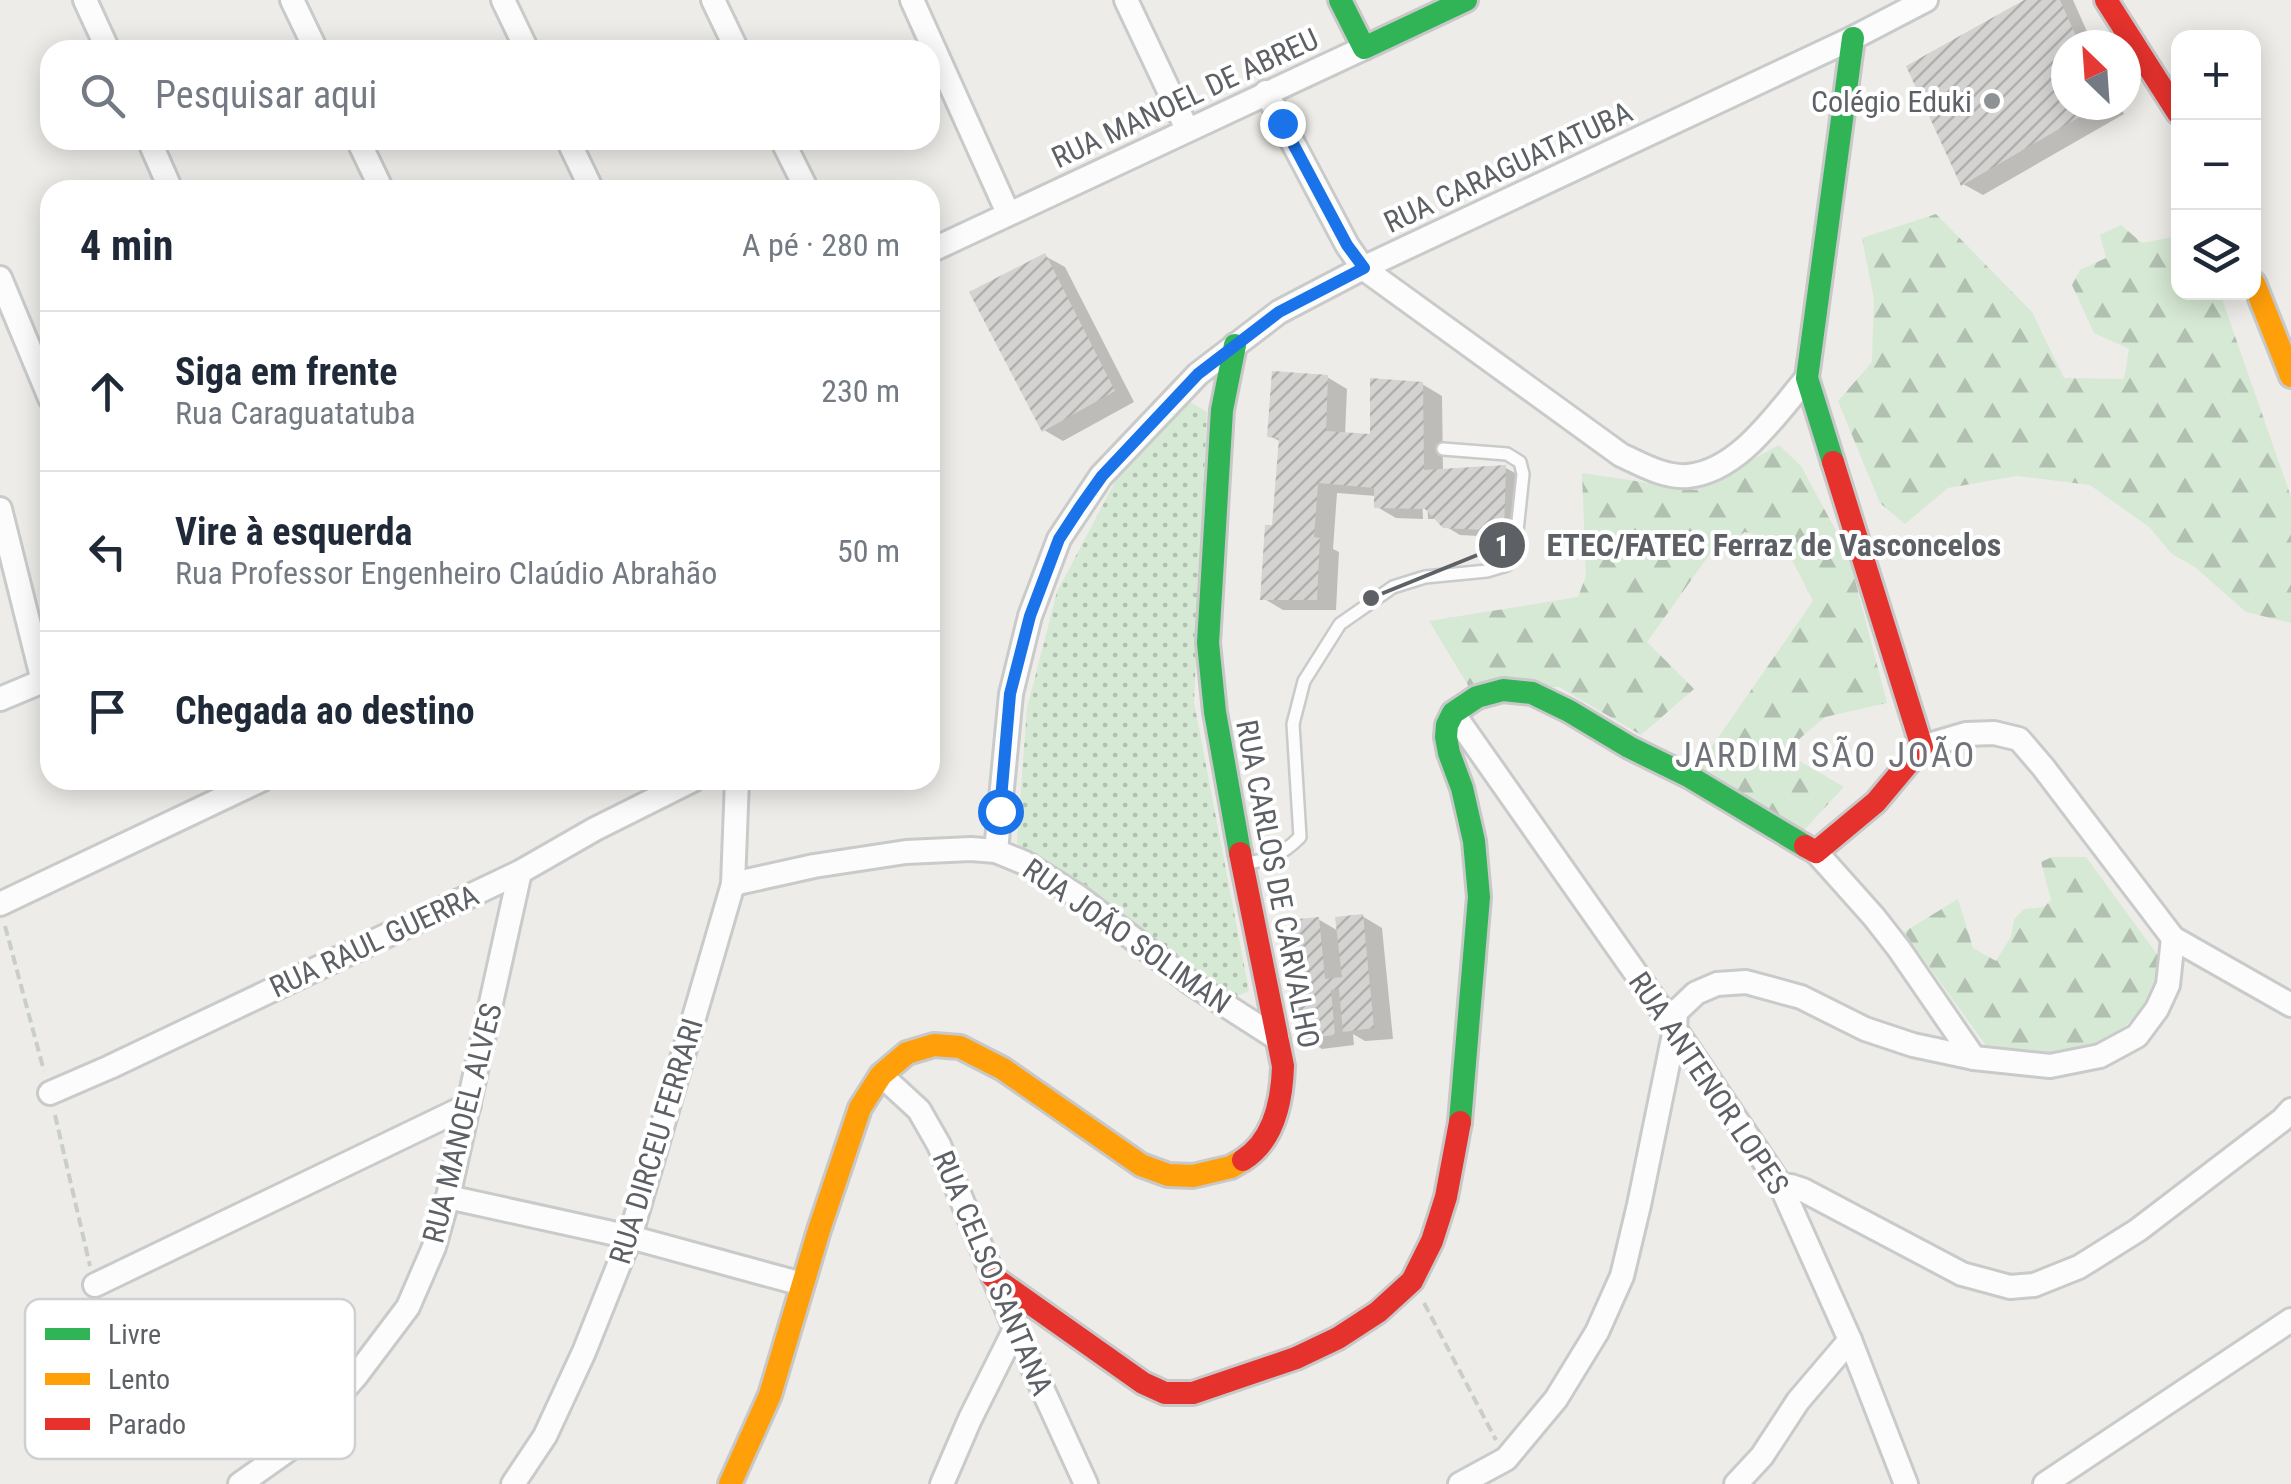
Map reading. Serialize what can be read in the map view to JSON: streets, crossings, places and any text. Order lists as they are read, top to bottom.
{
  "streets": {
    "street": [
      "RUA MANOEL DE ABREU",
      "RUA CARAGUATATUBA",
      "RUA CARLOS DE CARVALHO",
      "RUA JOÃO SOLIMAN",
      "RUA RAUL GUERRA",
      "RUA ANTENOR LOPES",
      "RUA MANOEL ALVES",
      "RUA DIRCEU FERRARI",
      "RUA CELSO SANTANA"
    ]
  },
  "crossings": [
    ["RUA CARAGUATATUBA", "RUA CARLOS DE CARVALHO"],
    ["RUA CARAGUATATUBA", "RUA JOÃO SOLIMAN"],
    ["RUA CARLOS DE CARVALHO", "RUA JOÃO SOLIMAN"],
    ["RUA CARLOS DE CARVALHO", "RUA CELSO SANTANA"],
    ["RUA JOÃO SOLIMAN", "RUA DIRCEU FERRARI"],
    ["RUA RAUL GUERRA", "RUA MANOEL ALVES"]
  ],
  "districts": ["JARDIM SÃO JOÃO"],
  "places": ["Colégio Eduki", "ETEC/FATEC Ferraz de Vasconcelos"],
  "legend": ["Livre", "Lento", "Parado"],
  "north": "top left",
  "page": {
    "map_buttons": ["+", "−"],
    "search": "Pesquisar aqui",
    "heading": ["4 min", "A pé · 280 m"],
    "list": [
      ["Siga em frente", "Rua Caraguatatuba", "230 m"],
      ["Vire à esquerda", "Rua Professor Engenheiro Claúdio Abrahão", "50 m"],
      "Chegada ao destino"
    ]
  }
}
